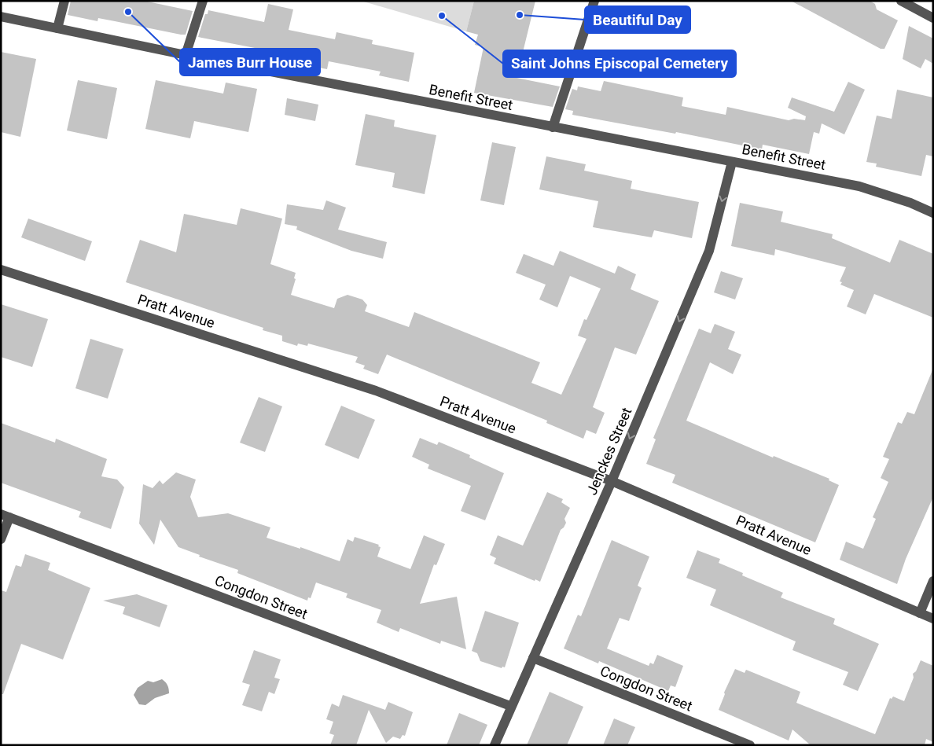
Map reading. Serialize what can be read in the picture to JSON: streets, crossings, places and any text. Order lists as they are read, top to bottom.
{
  "streets": {
    "street": [
      "Benefit Street",
      "Pratt Avenue",
      "Jenckes Street",
      "Congdon Street"
    ]
  },
  "crossings": [
    ["Benefit Street", "Jenckes Street"],
    ["Pratt Avenue", "Jenckes Street"],
    ["Jenckes Street", "Congdon Street"]
  ],
  "one_way": ["Jenckes Street"],
  "places": ["James Burr House", "Beautiful Day", "Saint Johns Episcopal Cemetery"]
}
